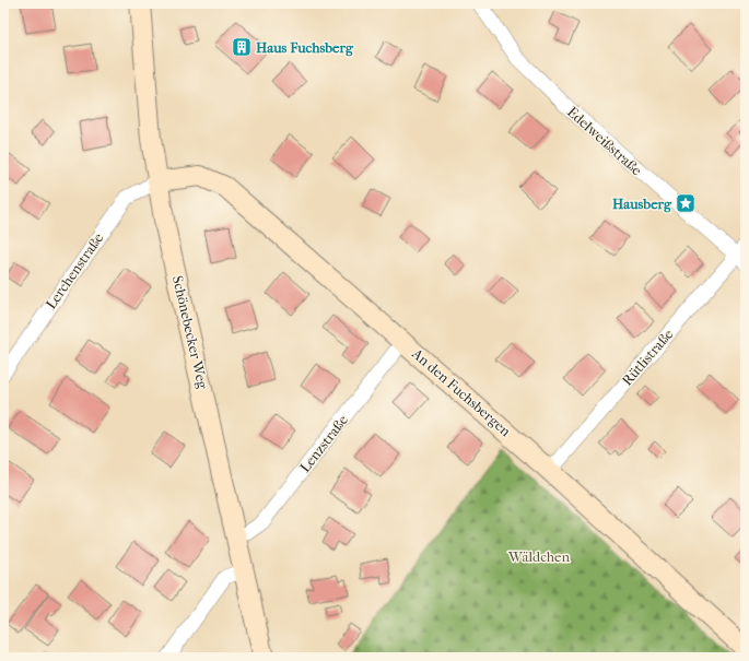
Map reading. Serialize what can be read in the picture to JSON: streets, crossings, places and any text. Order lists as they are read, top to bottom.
{
  "streets": {
    "street": [
      "Edelweißstraße",
      "Lerchenstraße",
      "Schönebecker Weg",
      "Rütlistraße",
      "An den Fuchsbergen",
      "Lenzstraße"
    ]
  },
  "crossings": [
    ["Edelweißstraße", "Rütlistraße"],
    ["Lerchenstraße", "Schönebecker Weg"],
    ["Lerchenstraße", "An den Fuchsbergen"],
    ["Schönebecker Weg", "An den Fuchsbergen"],
    ["Schönebecker Weg", "Lenzstraße"],
    ["Rütlistraße", "An den Fuchsbergen"],
    ["An den Fuchsbergen", "Lenzstraße"]
  ],
  "parks": ["Wäldchen"],
  "places": {
    "building": ["Haus Fuchsberg"],
    "place": ["Hausberg"]
  }
}
